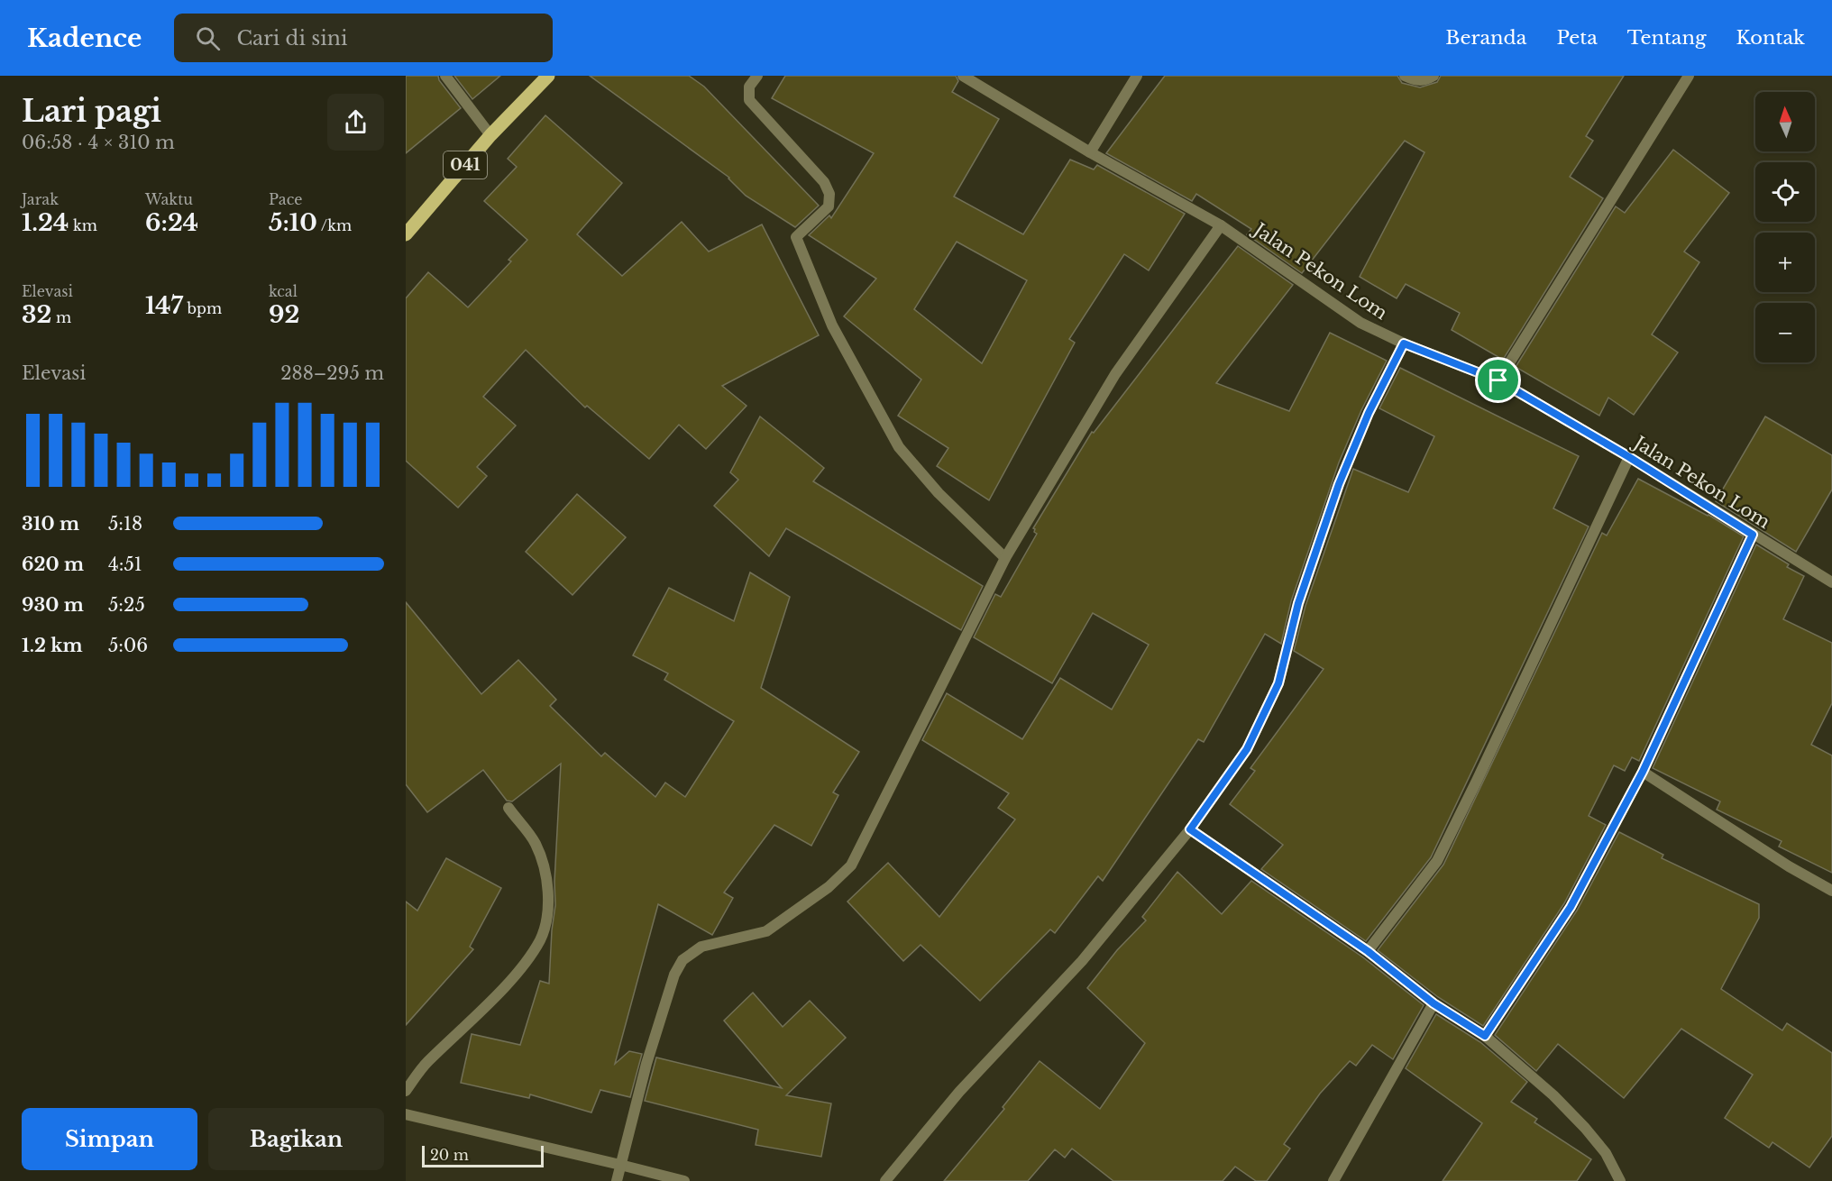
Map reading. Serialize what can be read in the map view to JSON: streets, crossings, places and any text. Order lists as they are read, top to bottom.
{
  "streets": {
    "main road": ["041"],
    "street": ["Jalan Pekon Lom"]
  },
  "scale_bar": "20 m",
  "north": "top",
  "page": {
    "header": "Kadence",
    "search": "Cari di sini",
    "nav": [
      "Beranda",
      "Peta",
      "Tentang",
      "Kontak"
    ],
    "heading": ["Lari pagi", "06:58 · 4 × 310 m"],
    "map_buttons": ["+", "−"],
    "stats": [
      ["Jarak", "1.24 km"],
      ["Waktu", "6:24"],
      ["Pace", "5:10 /km"],
      ["Elevasi", "32 m"],
      ["147 bpm"],
      ["kcal", "92"]
    ],
    "chart": ["Elevasi", "288–295 m"],
    "list": [
      {
        "name": "310 m",
        "note": "5:18"
      },
      {
        "name": "620 m",
        "note": "4:51"
      },
      {
        "name": "930 m",
        "note": "5:25"
      },
      {
        "name": "1.2 km",
        "note": "5:06"
      }
    ],
    "buttons": ["Simpan", "Bagikan"],
    "scale": "20 m"
  }
}
